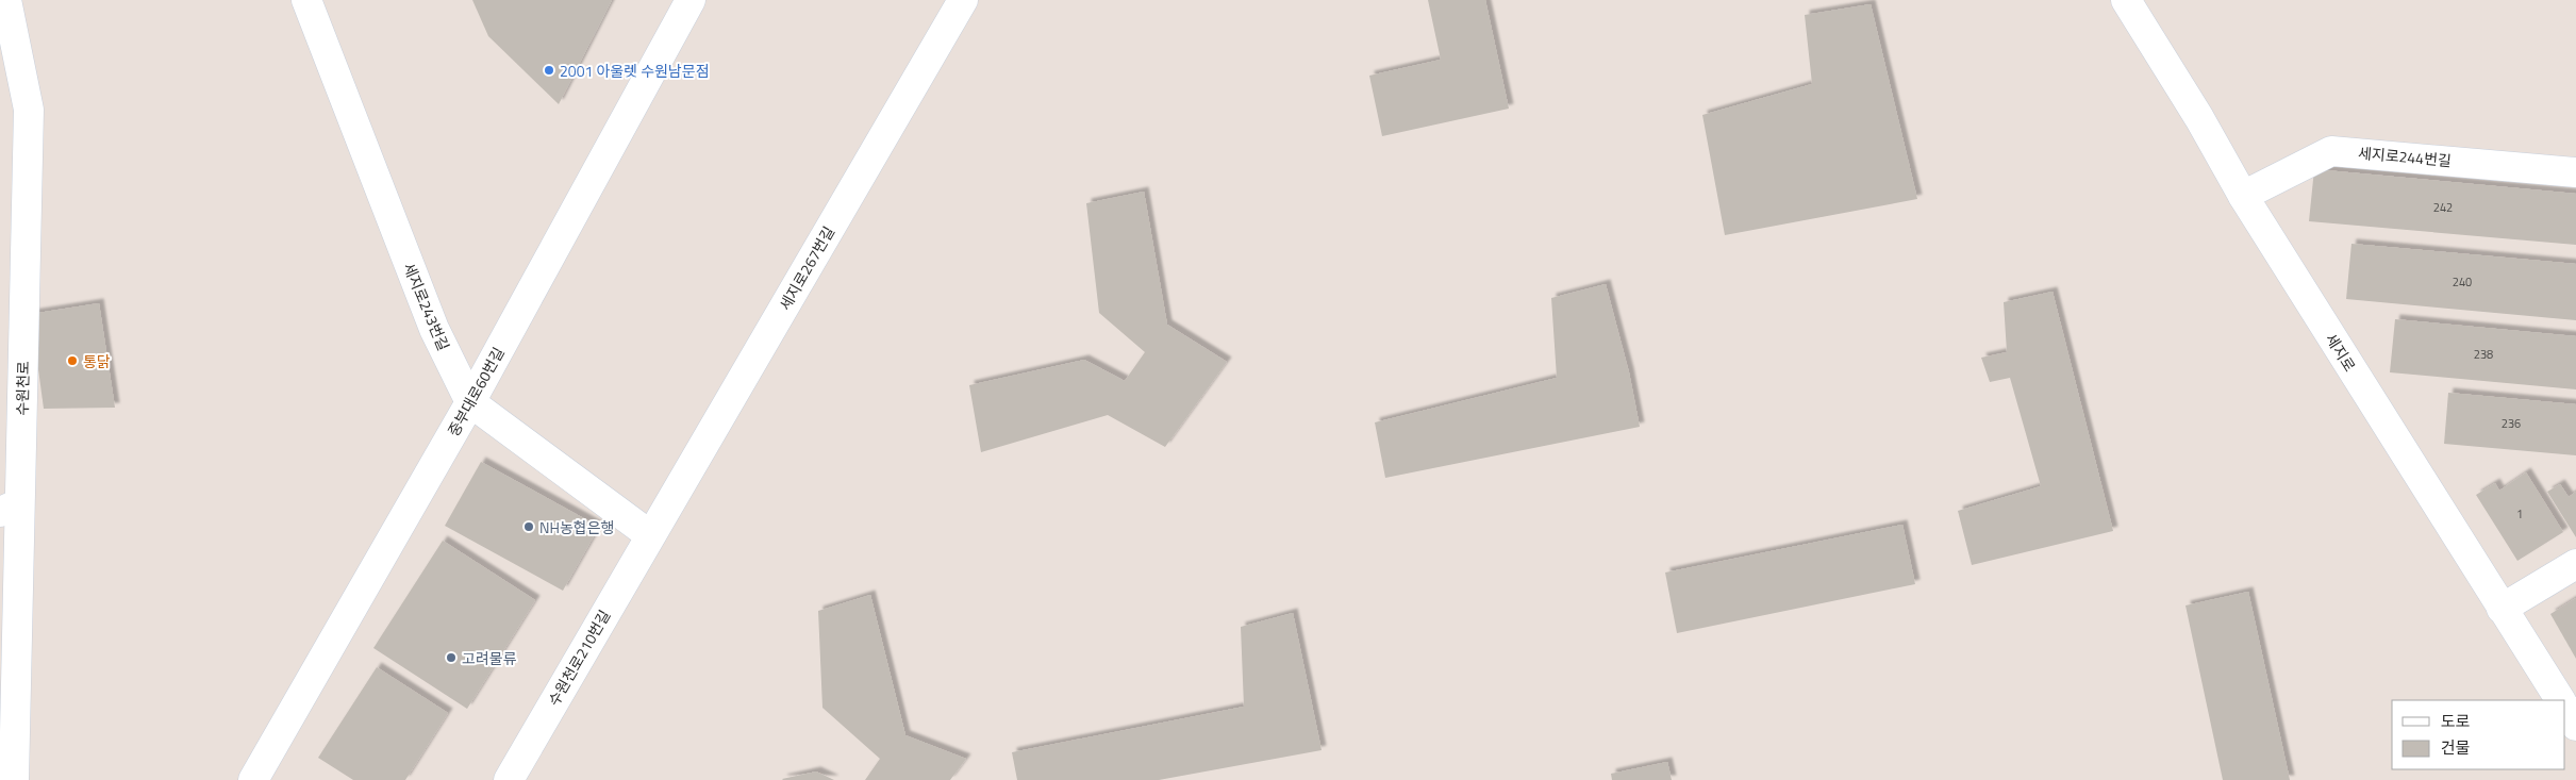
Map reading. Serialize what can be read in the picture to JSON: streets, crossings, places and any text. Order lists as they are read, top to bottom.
{
  "streets": {
    "street": [
      "세지로244번길",
      "세지로267번길",
      "세지로243번길",
      "세지로",
      "수원천로",
      "중부대로60번길",
      "수원천로210번길"
    ]
  },
  "crossings": [
    ["세지로244번길", "세지로"],
    ["세지로267번길", "세지로243번길"],
    ["세지로267번길", "수원천로210번길"],
    ["세지로243번길", "중부대로60번길"],
    ["세지로243번길", "수원천로210번길"]
  ],
  "places": [
    "2001 아울렛 수원남문점",
    "통닭",
    "NH농협은행",
    "고려물류"
  ],
  "house_numbers": [
    "242",
    "240",
    "238",
    "236",
    "1"
  ],
  "legend": ["도로", "건물"]
}
